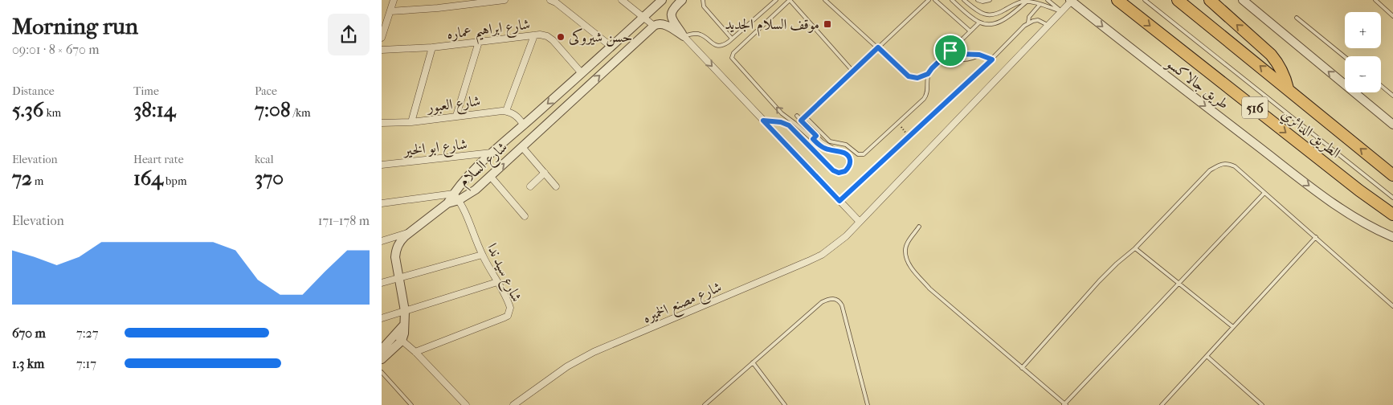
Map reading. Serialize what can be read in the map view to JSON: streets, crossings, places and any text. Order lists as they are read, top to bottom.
{
  "streets": {
    "highway": ["516", "الطريق الدائري"],
    "street": [
      "شارع ابراهيم عماره",
      "طريق جالاكسو",
      "شارع العبور",
      "شارع ابو الخير",
      "شارع السلام",
      "شارع سيد ندا",
      "شارع مصنع الخميره"
    ]
  },
  "crossings": [
    ["شارع ابراهيم عماره", "شارع السلام"],
    ["طريق جالاكسو", "شارع مصنع الخميره"],
    ["شارع ابو الخير", "شارع السلام"],
    ["شارع السلام", "شارع سيد ندا"]
  ],
  "one_way": ["طريق جالاكسو"],
  "places": {
    "transit": ["موقف السلام الجديد"],
    "other": ["حسن شيروكى"]
  },
  "page": {
    "heading": ["Morning run", "09:01 · 8 × 670 m"],
    "map_buttons": ["+", "−"],
    "stats": [
      ["Distance", "5.36 km"],
      ["Time", "38:14"],
      ["Pace", "7:08 /km"],
      ["Elevation", "72 m"],
      ["Heart rate", "164 bpm"],
      ["kcal", "370"]
    ],
    "chart": ["Elevation", "171–178 m"],
    "list": [
      {
        "name": "670 m",
        "note": "7:27"
      },
      {
        "name": "1.3 km",
        "note": "7:17"
      }
    ]
  }
}
